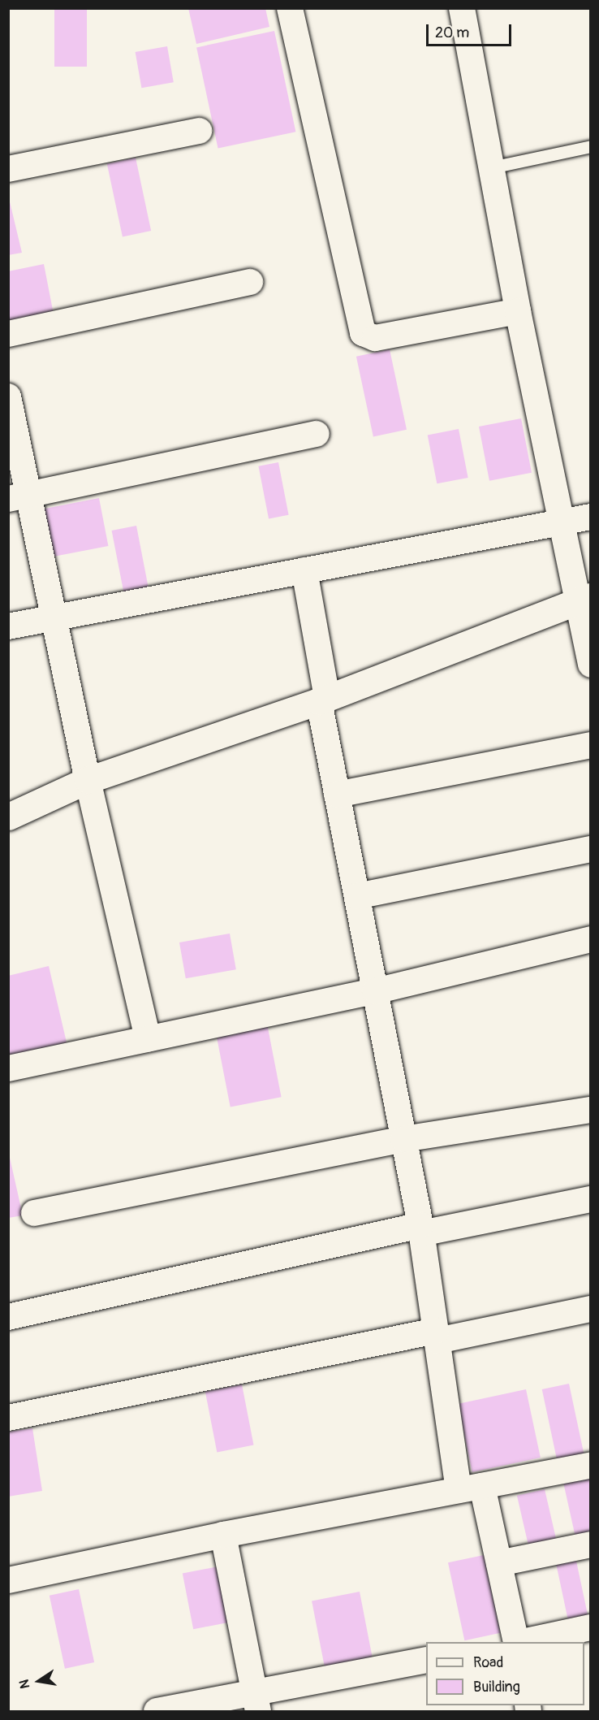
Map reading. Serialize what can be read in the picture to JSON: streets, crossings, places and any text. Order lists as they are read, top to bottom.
{
  "legend": ["Road", "Building"],
  "scale_bar": "20 m",
  "north": "left"
}
